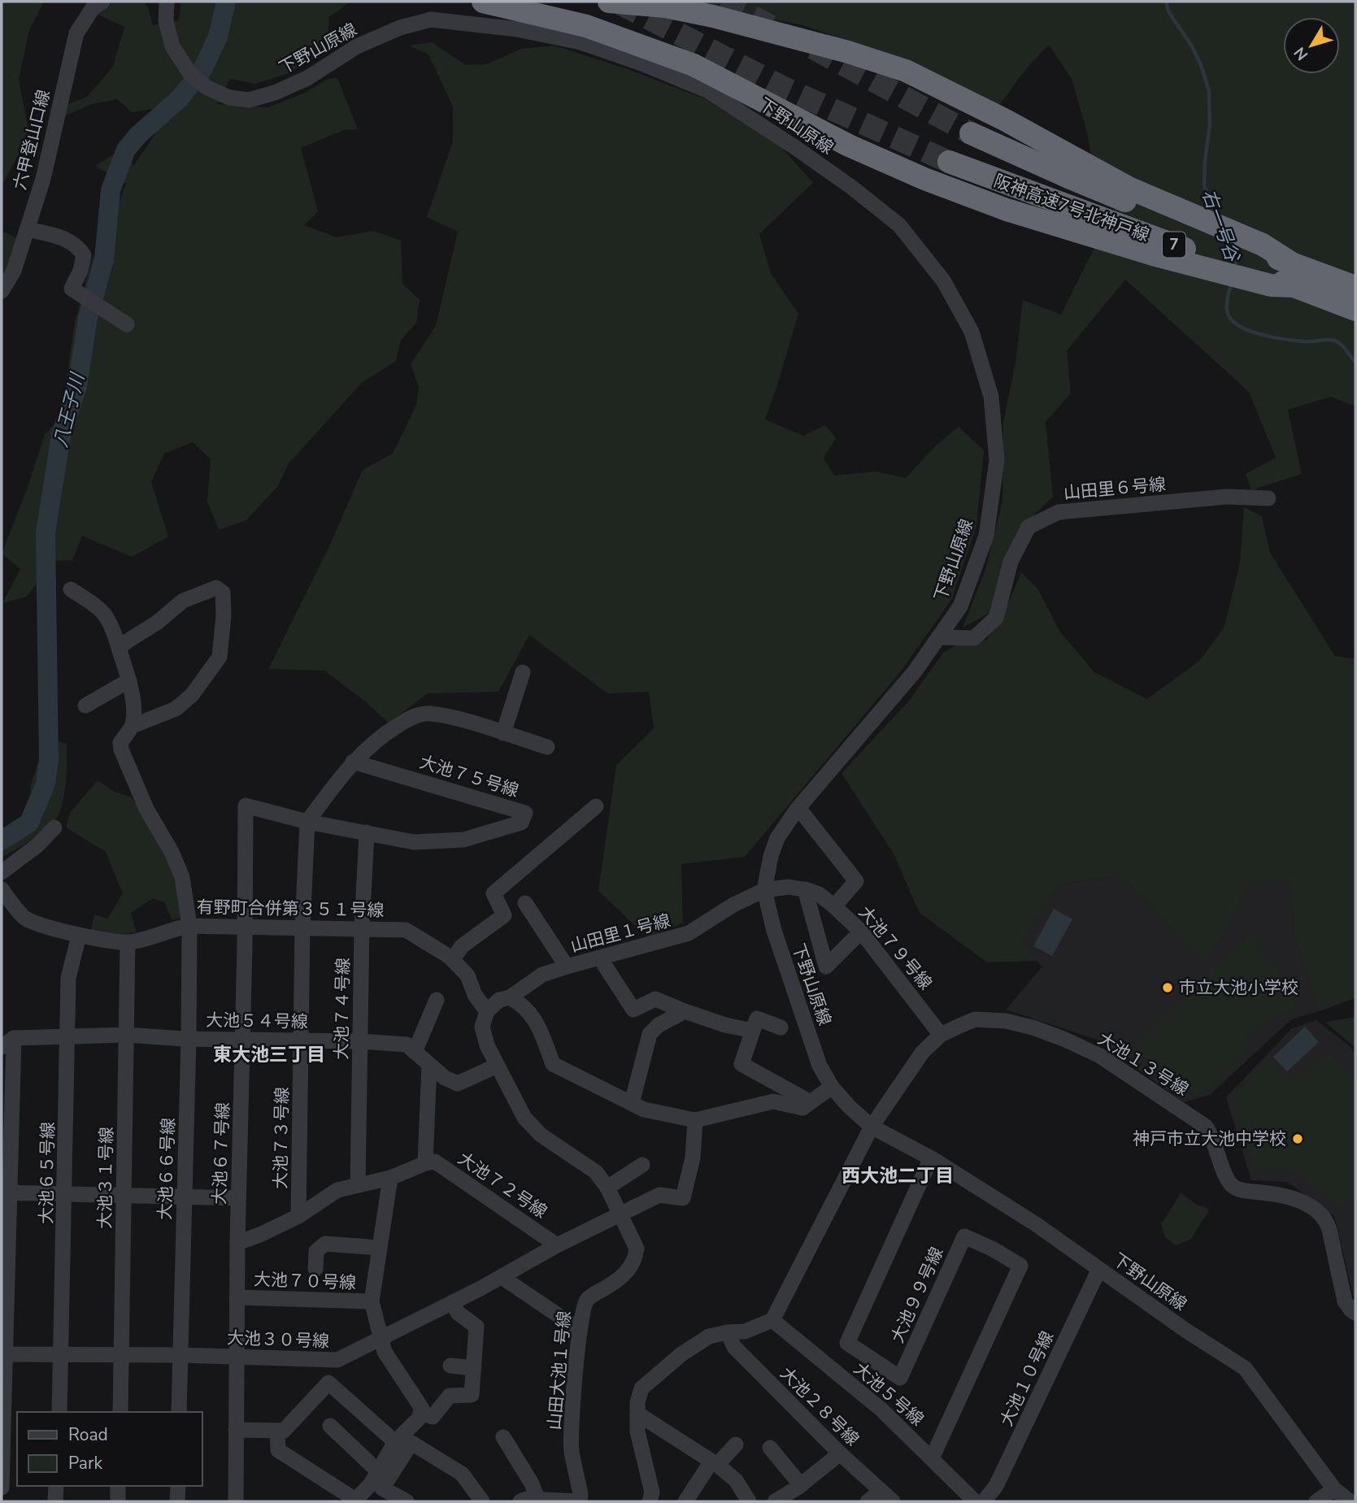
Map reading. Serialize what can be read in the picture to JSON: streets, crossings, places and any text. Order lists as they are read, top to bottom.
{
  "streets": {
    "highway": ["阪神高速7号北神戸線", "7"],
    "street": [
      "下野山原線",
      "六甲登山口線",
      "山田里６号線",
      "大池７５号線",
      "有野町合併第３５１号線",
      "山田里１号線",
      "大池７９号線",
      "大池７４号線",
      "大池５４号線",
      "大池１３号線",
      "大池７３号線",
      "大池６７号線",
      "大池６６号線",
      "大池６５号線",
      "大池３１号線",
      "大池７２号線",
      "大池７０号線",
      "大池９９号線",
      "大池３０号線",
      "山田大池１号線",
      "大池１０号線",
      "大池５号線",
      "大池２８号線"
    ]
  },
  "crossings": [
    ["下野山原線", "山田里６号線"],
    ["下野山原線", "山田里１号線"],
    ["下野山原線", "大池７９号線"],
    ["下野山原線", "大池１３号線"],
    ["下野山原線", "大池９９号線"],
    ["下野山原線", "大池１０号線"],
    ["大池７５号線", "大池７４号線"],
    ["大池７５号線", "大池７３号線"],
    ["大池７５号線", "大池６７号線"],
    ["有野町合併第３５１号線", "大池７４号線"],
    ["有野町合併第３５１号線", "大池７３号線"],
    ["有野町合併第３５１号線", "大池６７号線"],
    ["有野町合併第３５１号線", "大池６６号線"],
    ["有野町合併第３５１号線", "大池６５号線"],
    ["有野町合併第３５１号線", "大池３１号線"],
    ["山田里１号線", "山田大池１号線"],
    ["大池７９号線", "大池１３号線"],
    ["大池７４号線", "大池５４号線"],
    ["大池５４号線", "大池７３号線"],
    ["大池５４号線", "大池６７号線"],
    ["大池５４号線", "大池６６号線"],
    ["大池５４号線", "大池６５号線"],
    ["大池５４号線", "大池３１号線"],
    ["大池５４号線", "山田大池１号線"],
    ["大池１３号線", "大池５号線"],
    ["大池６７号線", "大池７０号線"],
    ["大池６７号線", "大池３０号線"],
    ["大池６６号線", "大池３０号線"],
    ["大池６５号線", "大池３０号線"],
    ["大池３１号線", "大池３０号線"],
    ["大池７２号線", "大池３０号線"],
    ["大池７０号線", "大池３０号線"],
    ["大池９９号線", "大池５号線"],
    ["大池３０号線", "山田大池１号線"]
  ],
  "districts": ["東大池三丁目", "西大池二丁目"],
  "water": ["右一号谷", "八王子川"],
  "places": ["市立大池小学校", "神戸市立大池中学校"],
  "legend": ["Road", "Park"],
  "north": "bottom left"
}
